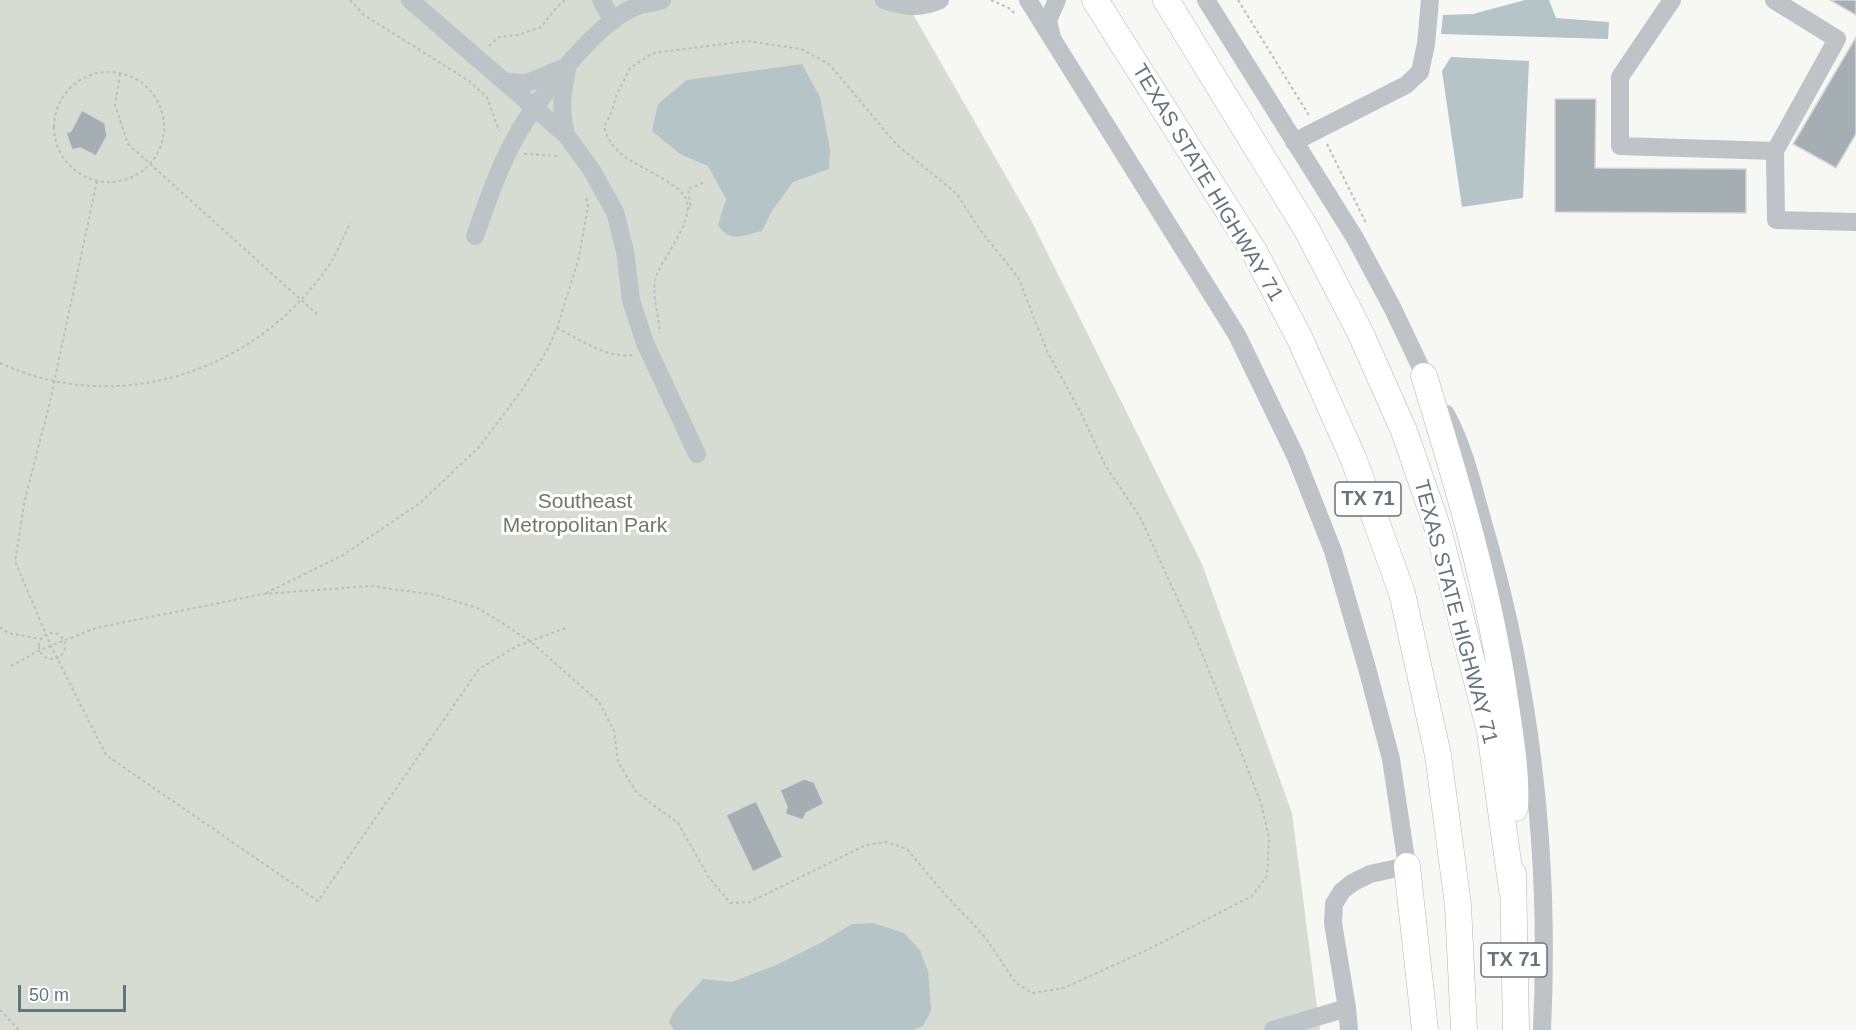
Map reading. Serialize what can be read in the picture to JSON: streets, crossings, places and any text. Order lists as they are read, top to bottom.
{
  "streets": {
    "highway": ["TEXAS STATE HIGHWAY 71", "TX 71"]
  },
  "crossings": [
    ["TEXAS STATE HIGHWAY 71", "TX 71"]
  ],
  "parks": ["Southeast Metropolitan Park"],
  "scale_bar": "50 m"
}
